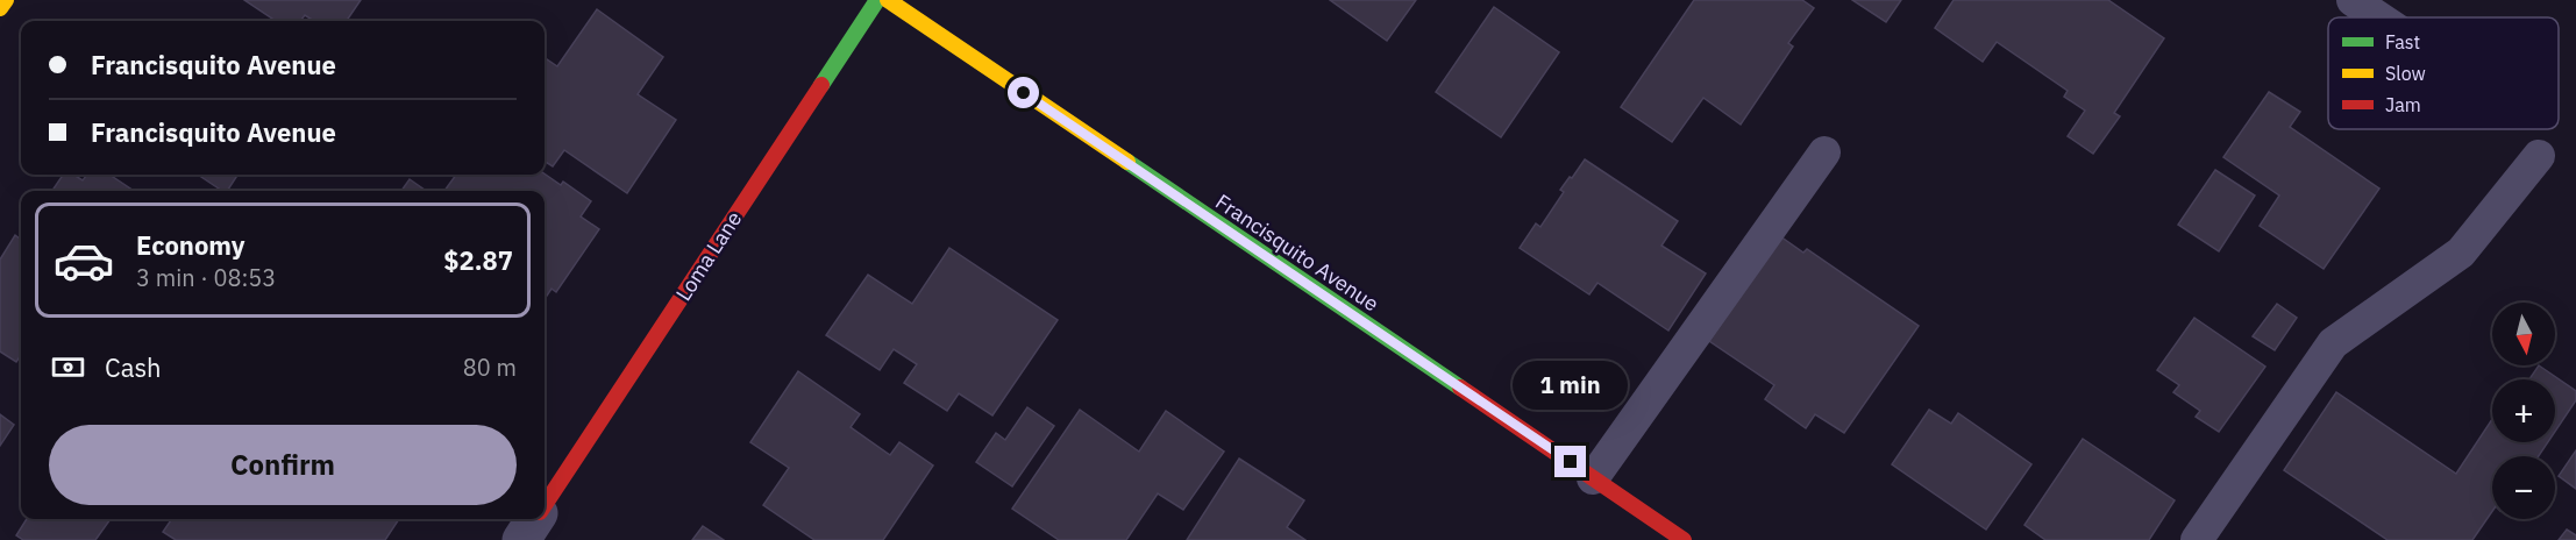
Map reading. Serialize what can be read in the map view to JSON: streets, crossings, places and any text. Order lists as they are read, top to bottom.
{
  "streets": {
    "street": ["Francisquito Avenue", "Loma Lane"]
  },
  "legend": ["Fast", "Slow", "Jam"],
  "north": "bottom",
  "page": {
    "banner": ["Francisquito Avenue", "Francisquito Avenue"],
    "list": [
      {
        "name": "Economy",
        "note": "3 min · 08:53",
        "value": "$2.87"
      }
    ],
    "map_buttons": ["+", "−"],
    "pay": ["Cash", "80 m"],
    "bubble": "1 min",
    "buttons": "Confirm"
  }
}
